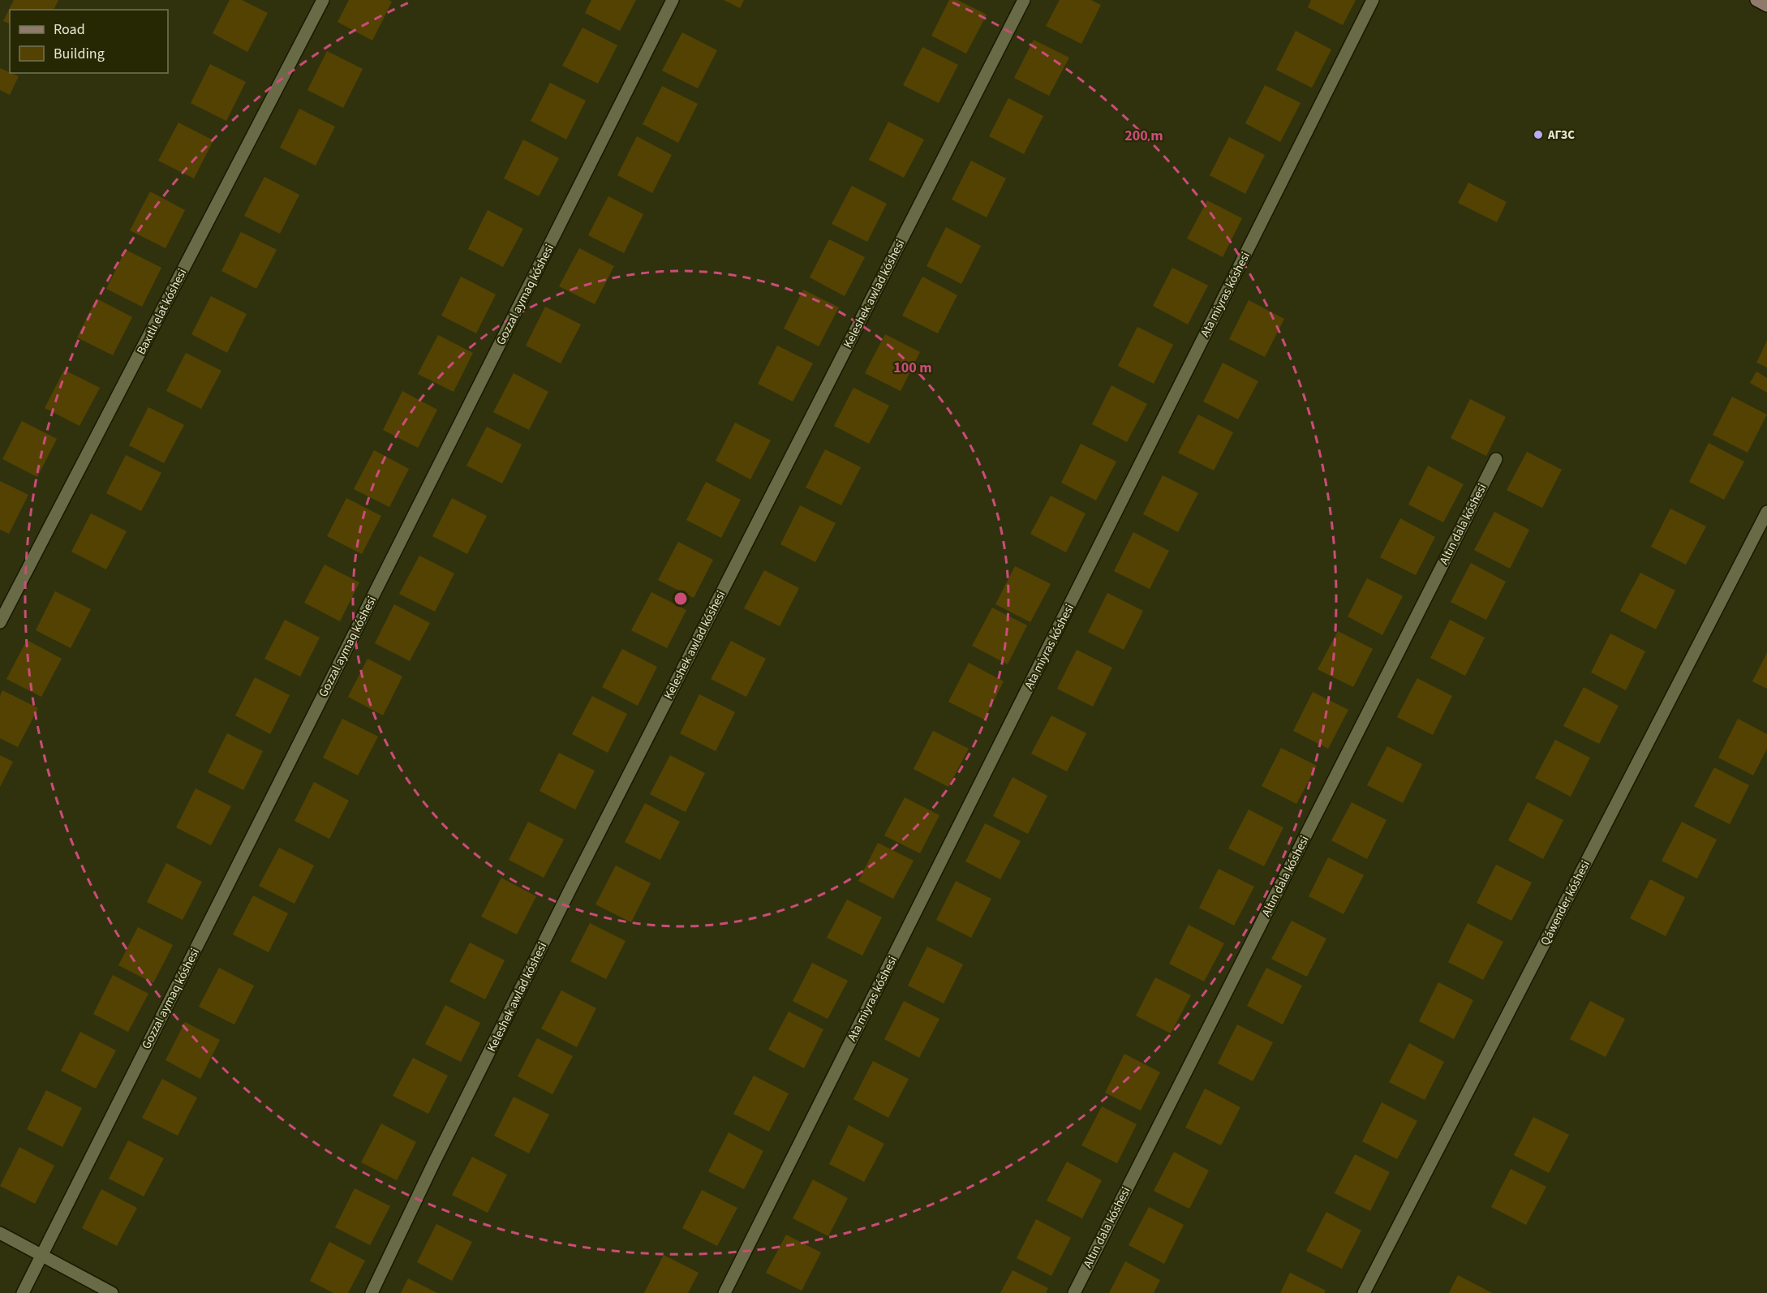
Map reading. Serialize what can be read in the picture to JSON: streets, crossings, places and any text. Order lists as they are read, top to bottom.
{
  "streets": {
    "street": [
      "Keleshek awlad kóshesi",
      "Gozzal aymaq kóshesi",
      "Ata miyras kóshesi",
      "Baxıtlı elat kóshesi",
      "Altın dala kóshesi",
      "Qáwender kóshesi"
    ]
  },
  "places": ["АГЗС"],
  "legend": ["Road", "Building"],
  "rings": ["200 m", "100 m"]
}
